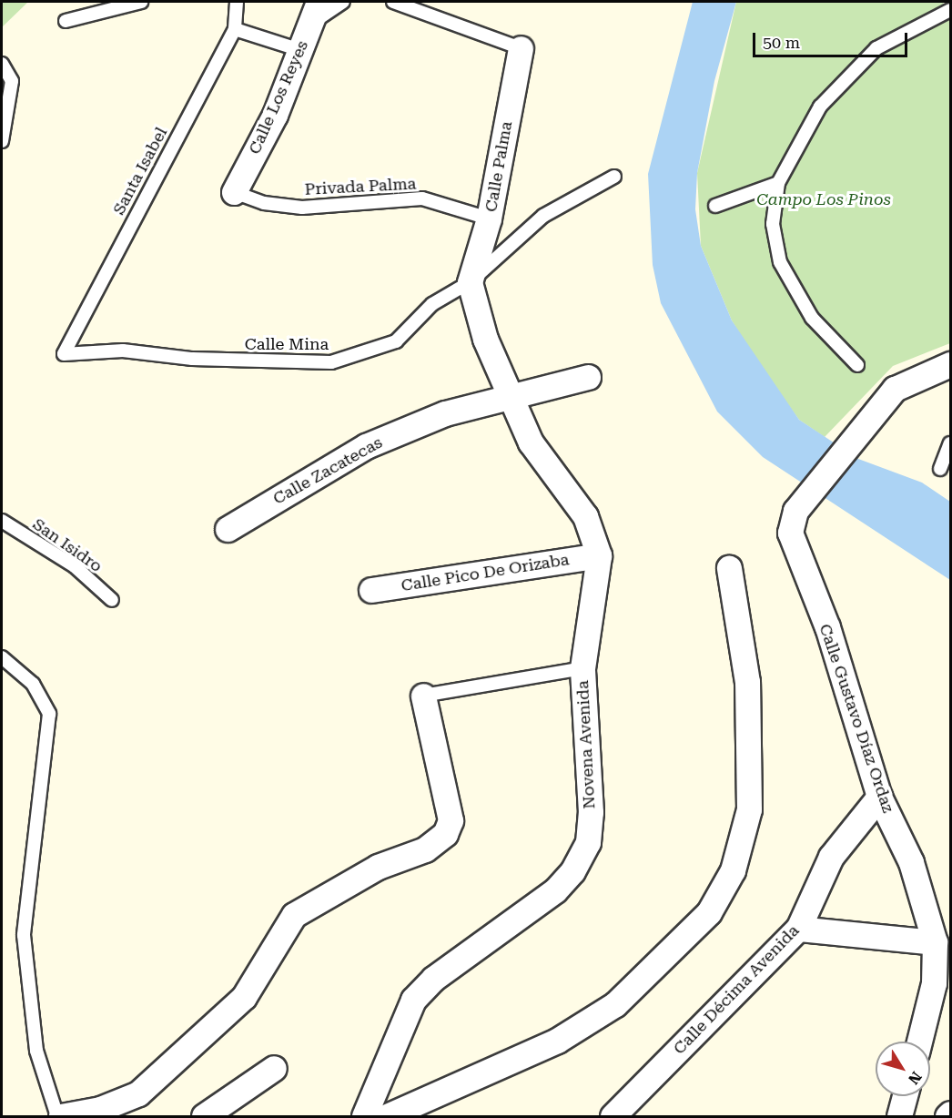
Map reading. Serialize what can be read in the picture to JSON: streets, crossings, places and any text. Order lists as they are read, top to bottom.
{
  "streets": {
    "street": [
      "Calle Los Reyes",
      "Calle Palma",
      "Calle Zacatecas",
      "Calle Pico De Orizaba",
      "Calle Gustavo Díaz Ordaz",
      "Novena Avenida",
      "Calle Décima Avenida"
    ],
    "lane": [
      "Santa Isabel",
      "Privada Palma",
      "Calle Mina",
      "San Isidro"
    ]
  },
  "crossings": [
    ["Calle Los Reyes", "Privada Palma"],
    ["Calle Palma", "Privada Palma"],
    ["Calle Palma", "Calle Mina"],
    ["Calle Palma", "Novena Avenida"],
    ["Santa Isabel", "Calle Mina"],
    ["Calle Mina", "Novena Avenida"],
    ["Calle Zacatecas", "Novena Avenida"],
    ["Calle Pico De Orizaba", "Novena Avenida"],
    ["Calle Gustavo Díaz Ordaz", "Calle Décima Avenida"]
  ],
  "parks": ["Campo Los Pinos"],
  "scale_bar": "50 m",
  "north": "bottom right"
}
